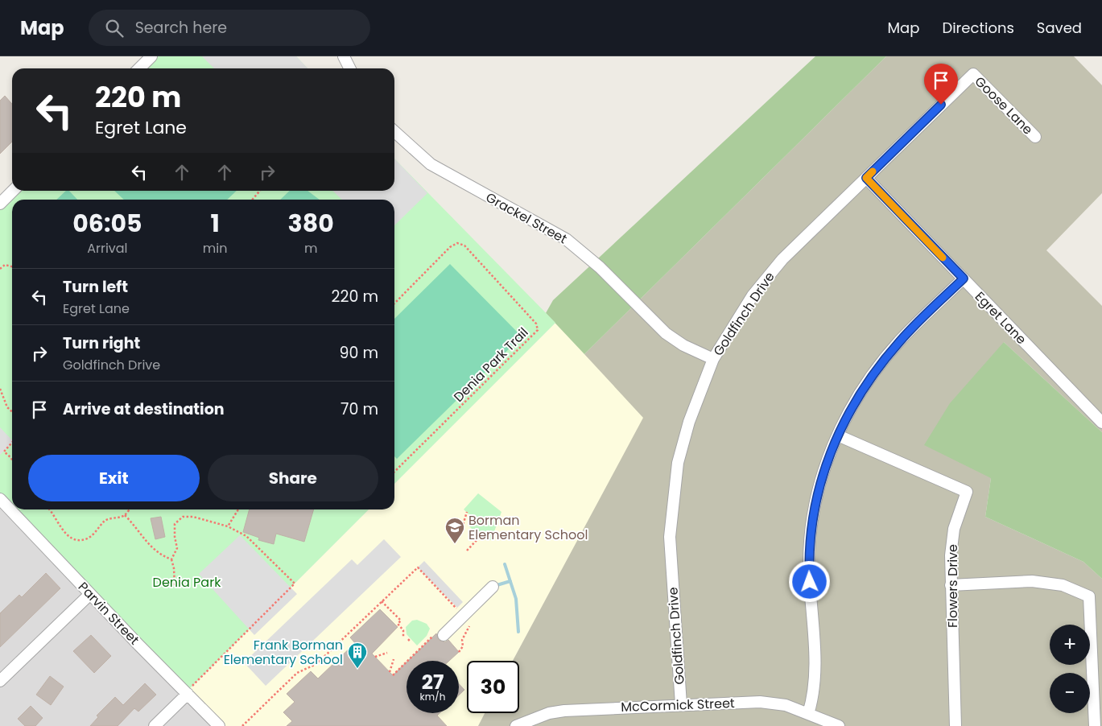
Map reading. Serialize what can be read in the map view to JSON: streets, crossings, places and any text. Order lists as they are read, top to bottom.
{
  "streets": {
    "street": [
      "Goose Lane",
      "Grackel Street",
      "Goldfinch Drive",
      "Egret Lane",
      "Flowers Drive",
      "Parvin Street",
      "McCormick Street"
    ],
    "path": ["Denia Park Trail"]
  },
  "crossings": [
    ["Goose Lane", "Goldfinch Drive"],
    ["Grackel Street", "Goldfinch Drive"],
    ["Goldfinch Drive", "Egret Lane"],
    ["Goldfinch Drive", "McCormick Street"]
  ],
  "parks": ["Denia Park"],
  "places": {
    "school or university": ["Borman Elementary School"],
    "building": ["Frank Borman Elementary School"]
  },
  "page": {
    "header": "Map",
    "search": "Search here",
    "nav": ["Map", "Directions", "Saved"],
    "turn": ["220 m", "Egret Lane"],
    "eta": [
      "06:05",
      "Arrival",
      "1",
      "min",
      "380",
      "m"
    ],
    "list": [
      {
        "name": "Turn left",
        "note": "Egret Lane",
        "value": "220 m"
      },
      {
        "name": "Turn right",
        "note": "Goldfinch Drive",
        "value": "90 m"
      },
      {
        "name": "Arrive at destination",
        "value": "70 m"
      }
    ],
    "buttons": ["Exit", "Share"],
    "map_buttons": ["+", "−"],
    "speed": "27 km/h",
    "limit": "30"
  }
}
